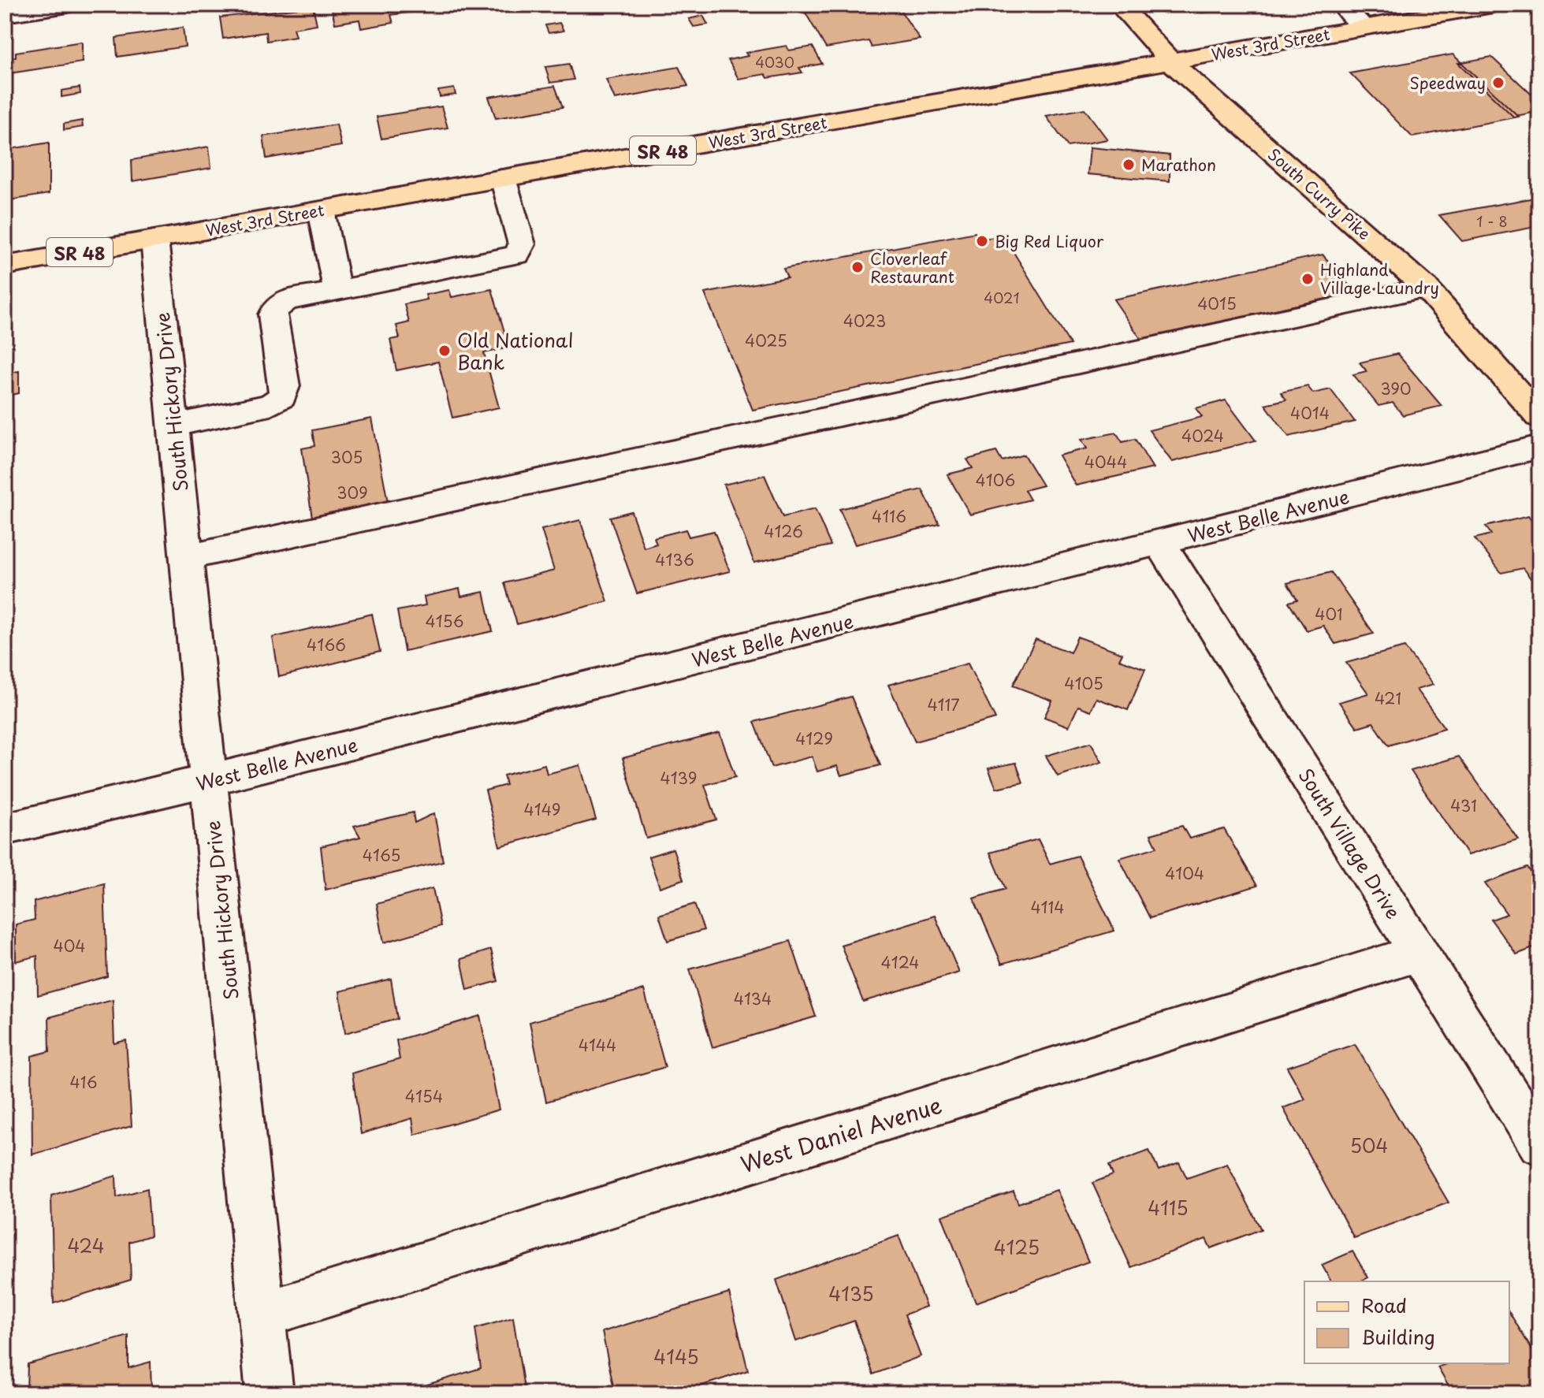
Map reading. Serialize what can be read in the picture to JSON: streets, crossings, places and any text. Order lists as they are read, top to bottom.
{
  "streets": {
    "main road": ["West 3rd Street", "SR 48", "South Curry Pike"],
    "street": [
      "South Hickory Drive",
      "West Belle Avenue",
      "South Village Drive",
      "West Daniel Avenue"
    ]
  },
  "crossings": [
    ["West 3rd Street", "South Curry Pike"],
    ["West 3rd Street", "South Hickory Drive"],
    ["South Hickory Drive", "West Belle Avenue"],
    ["South Hickory Drive", "West Daniel Avenue"],
    ["West Belle Avenue", "South Village Drive"],
    ["South Village Drive", "West Daniel Avenue"]
  ],
  "places": [
    "Speedway",
    "Marathon",
    "Big Red Liquor",
    "Cloverleaf Restaurant",
    "Highland Village Laundry",
    "Old National Bank"
  ],
  "house_numbers": [
    "4030",
    "1 - 8",
    "4021",
    "4015",
    "4023",
    "4025",
    "390",
    "4014",
    "4024",
    "305",
    "4044",
    "4106",
    "309",
    "4116",
    "4126",
    "4136",
    "401",
    "4156",
    "4166",
    "4105",
    "421",
    "4117",
    "4129",
    "4139",
    "431",
    "4149",
    "4165",
    "4104",
    "4114",
    "404",
    "4124",
    "4134",
    "4144",
    "416",
    "4154",
    "504",
    "4115",
    "424",
    "4125",
    "4135",
    "4145"
  ],
  "legend": ["Road", "Building"]
}
